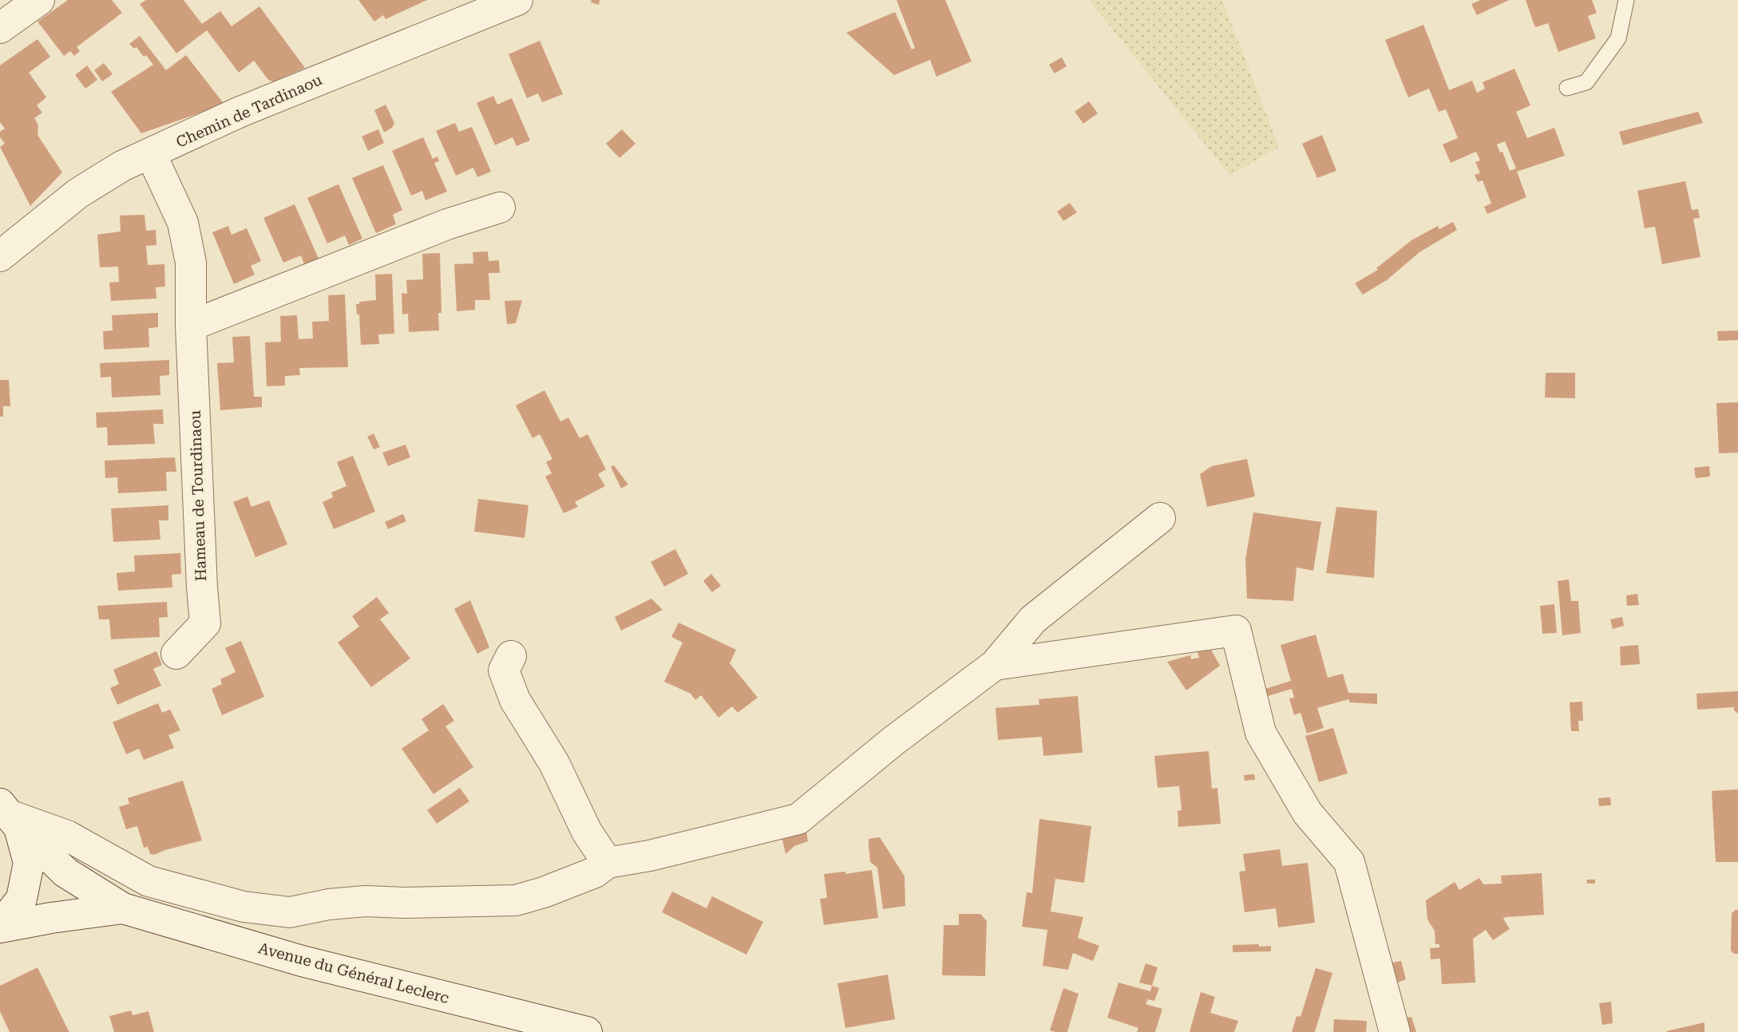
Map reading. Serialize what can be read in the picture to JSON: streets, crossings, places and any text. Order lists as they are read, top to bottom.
{
  "streets": {
    "street": ["Chemin de Tardinaou", "Hameau de Tourdinaou", "Avenue du Général Leclerc"]
  },
  "crossings": [
    ["Chemin de Tardinaou", "Hameau de Tourdinaou"]
  ]
}
